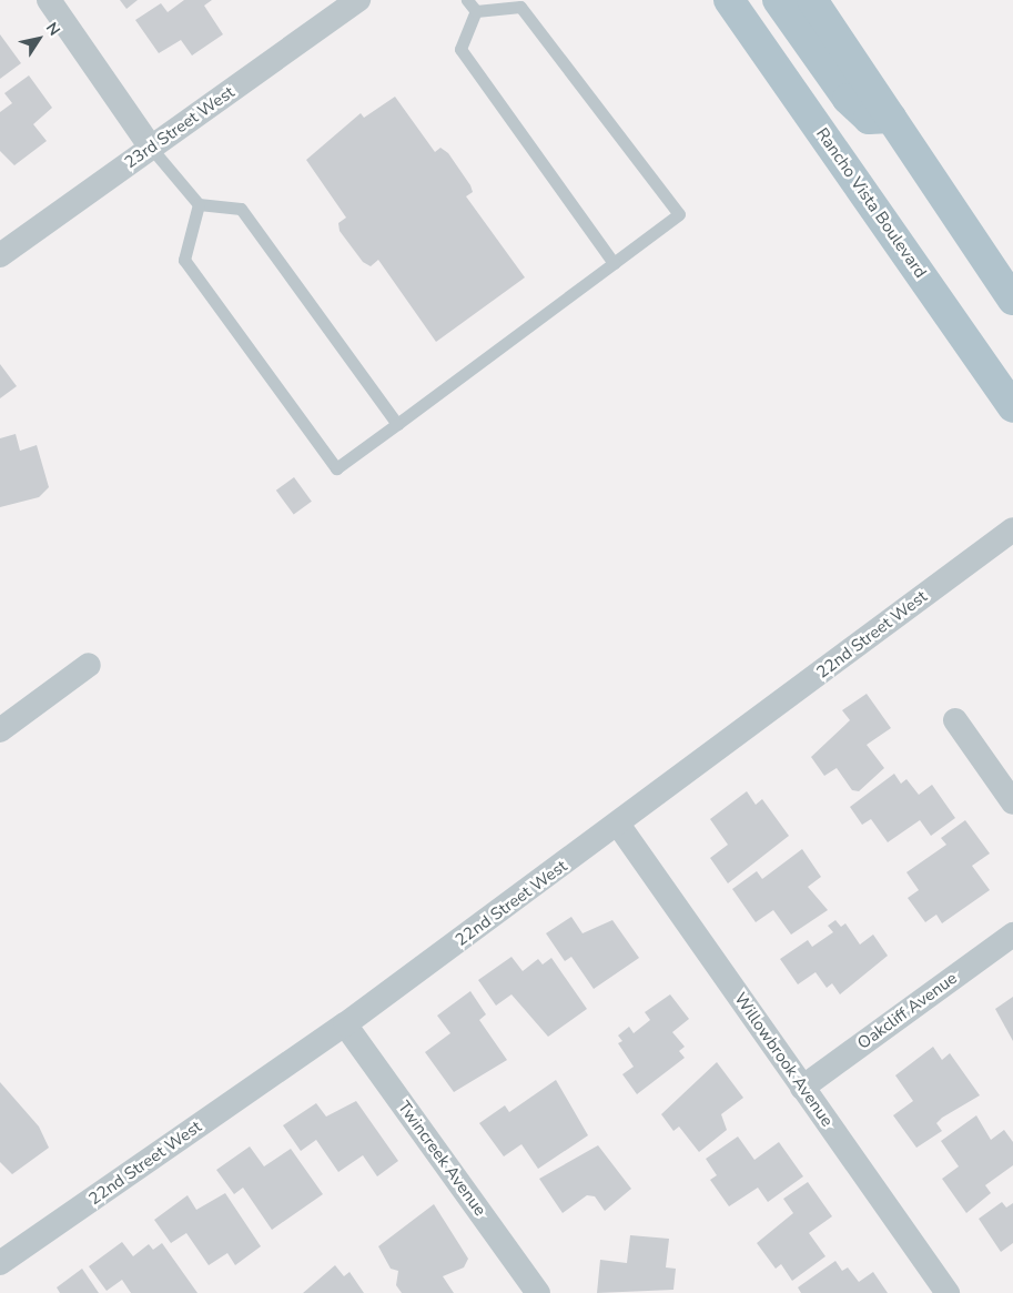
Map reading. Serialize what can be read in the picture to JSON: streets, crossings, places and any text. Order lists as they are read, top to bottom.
{
  "streets": {
    "main road": ["Rancho Vista Boulevard"],
    "street": [
      "23rd Street West",
      "22nd Street West",
      "Oakcliff Avenue",
      "Willowbrook Avenue",
      "Twincreek Avenue"
    ]
  },
  "crossings": [
    ["22nd Street West", "Willowbrook Avenue"],
    ["22nd Street West", "Twincreek Avenue"],
    ["Oakcliff Avenue", "Willowbrook Avenue"]
  ],
  "north": "top right"
}
